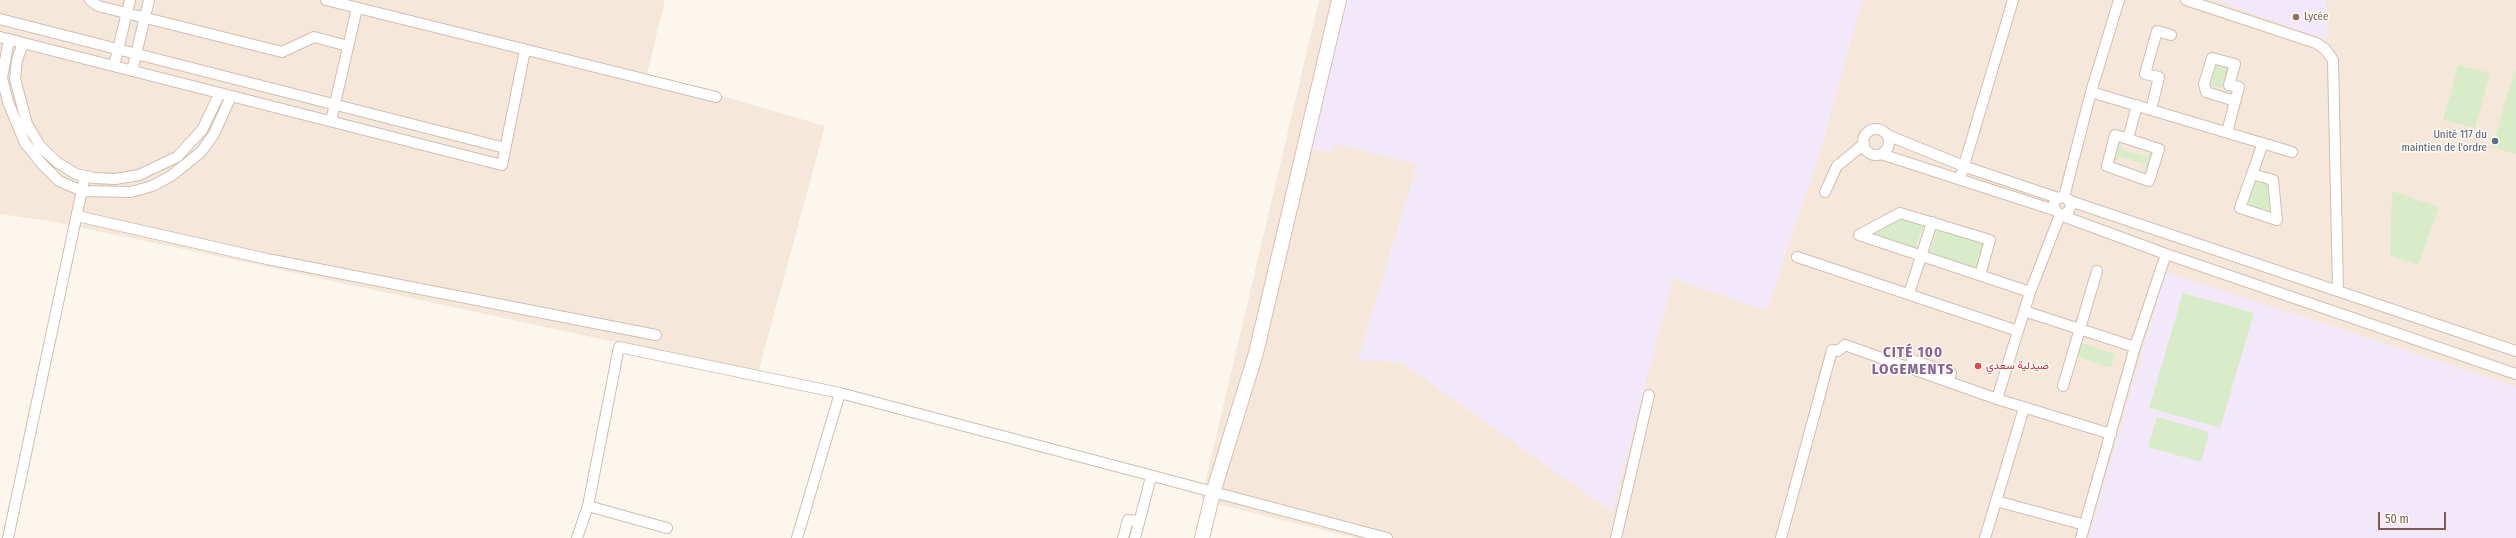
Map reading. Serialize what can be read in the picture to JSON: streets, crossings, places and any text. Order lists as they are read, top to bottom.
{
  "districts": ["CITÉ 100 LOGEMENTS"],
  "places": ["Lycée", "Unité 117 du maintien de l'ordre", "صيدلية سعدي"],
  "scale_bar": "50 m"
}
